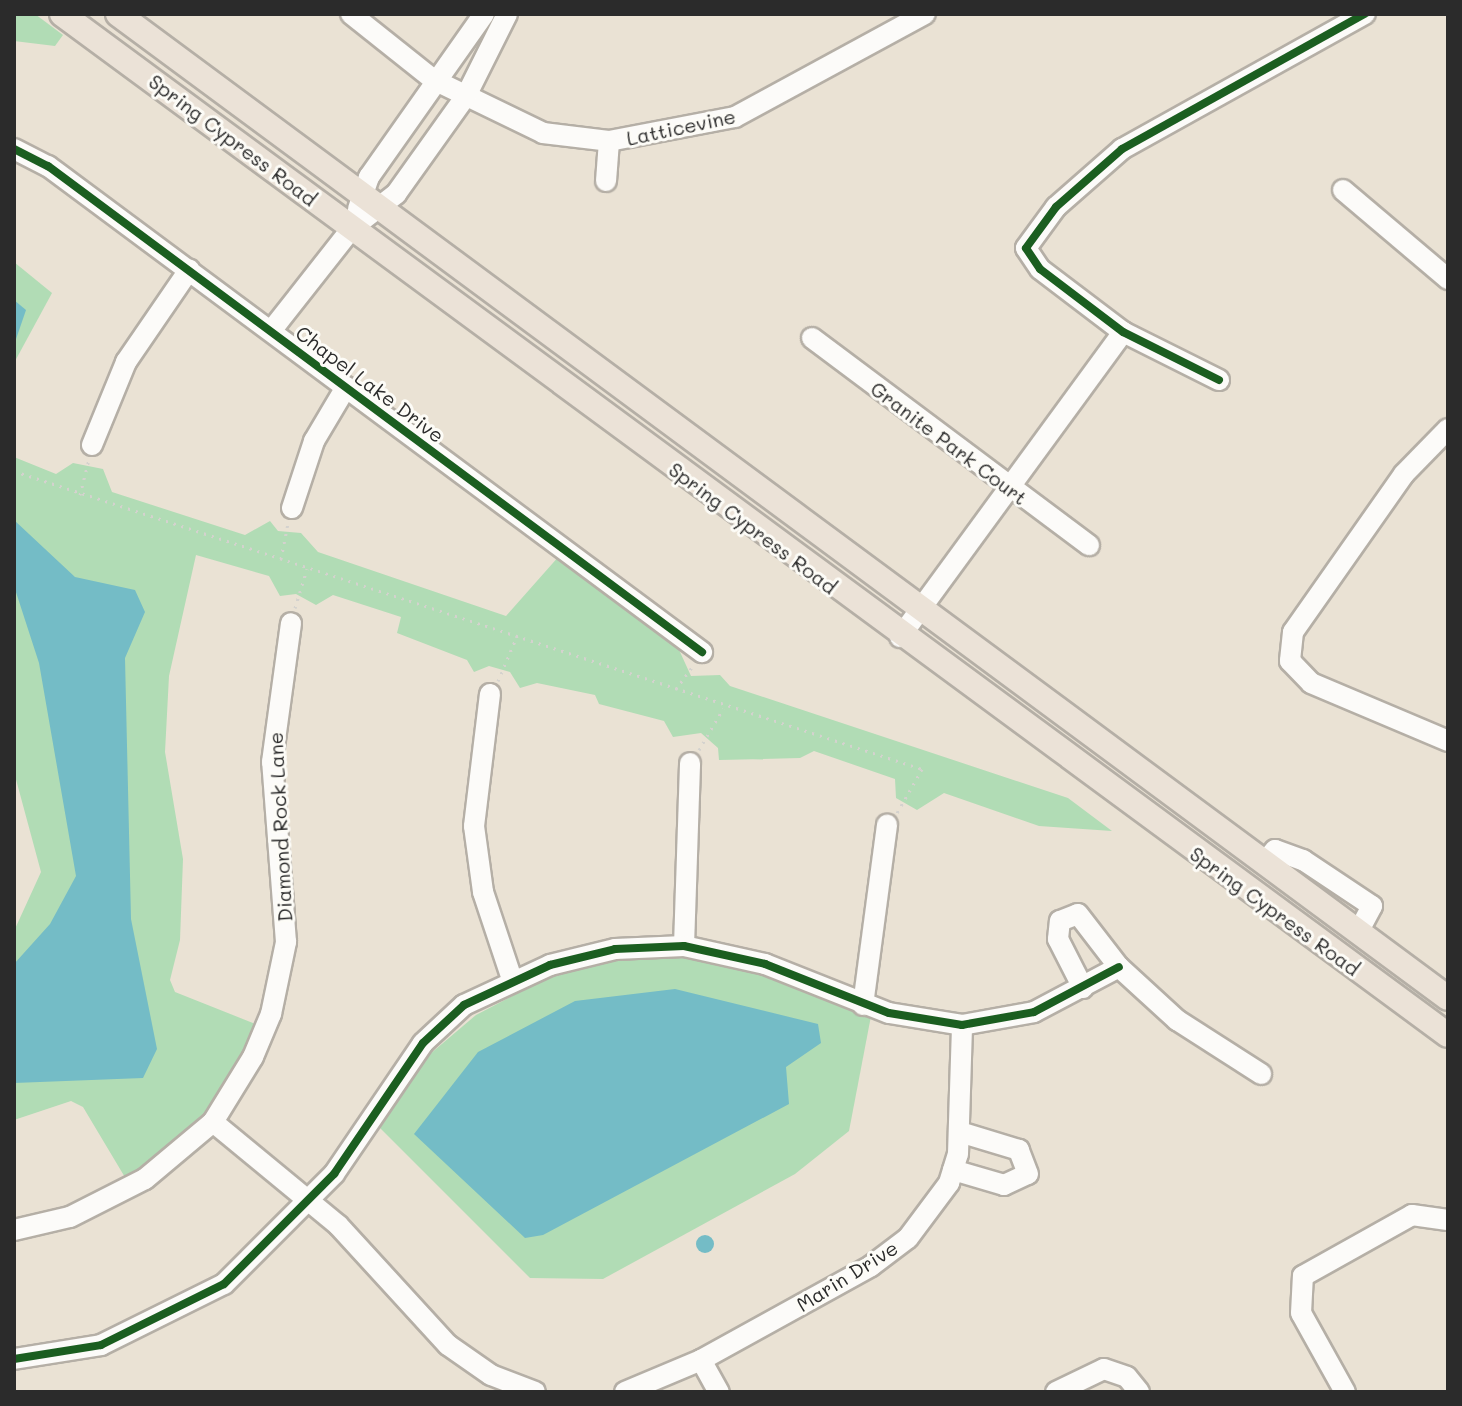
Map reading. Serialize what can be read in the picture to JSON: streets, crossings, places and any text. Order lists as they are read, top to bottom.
{
  "streets": {
    "main road": ["Spring Cypress Road"],
    "street": [
      "Latticevine",
      "Chapel Lake Drive",
      "Granite Park Court",
      "Diamond Rock Lane",
      "Marin Drive"
    ]
  }
}
